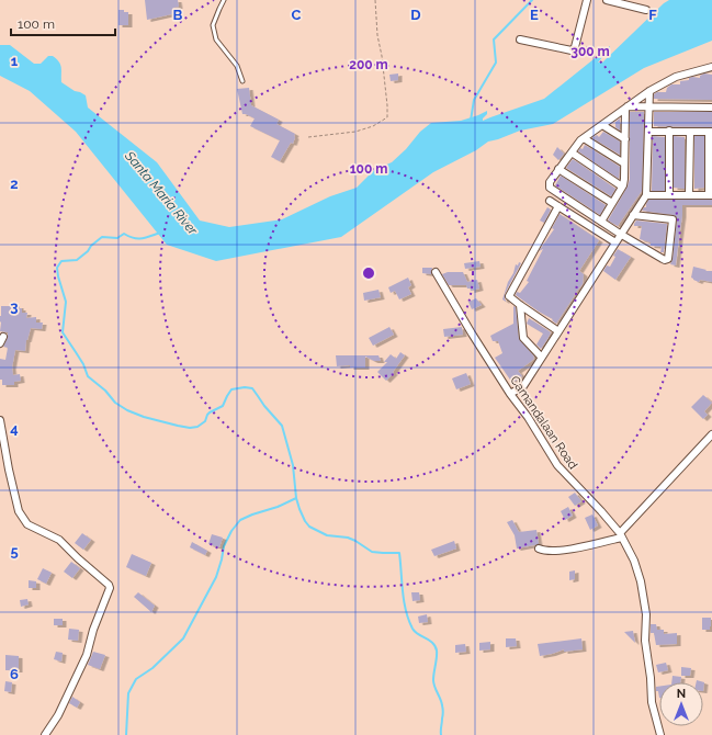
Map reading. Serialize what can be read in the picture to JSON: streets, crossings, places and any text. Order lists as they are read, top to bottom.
{
  "streets": {
    "street": ["Camandalaan Road"]
  },
  "water": ["Santa Maria River"],
  "scale_bar": "100 m",
  "north": "top",
  "grid": {
    "columns": [
      "B",
      "C",
      "D",
      "E",
      "F"
    ],
    "rows": [
      "1",
      "2",
      "3",
      "4",
      "5",
      "6"
    ]
  },
  "rings": ["300 m", "200 m", "100 m"]
}
